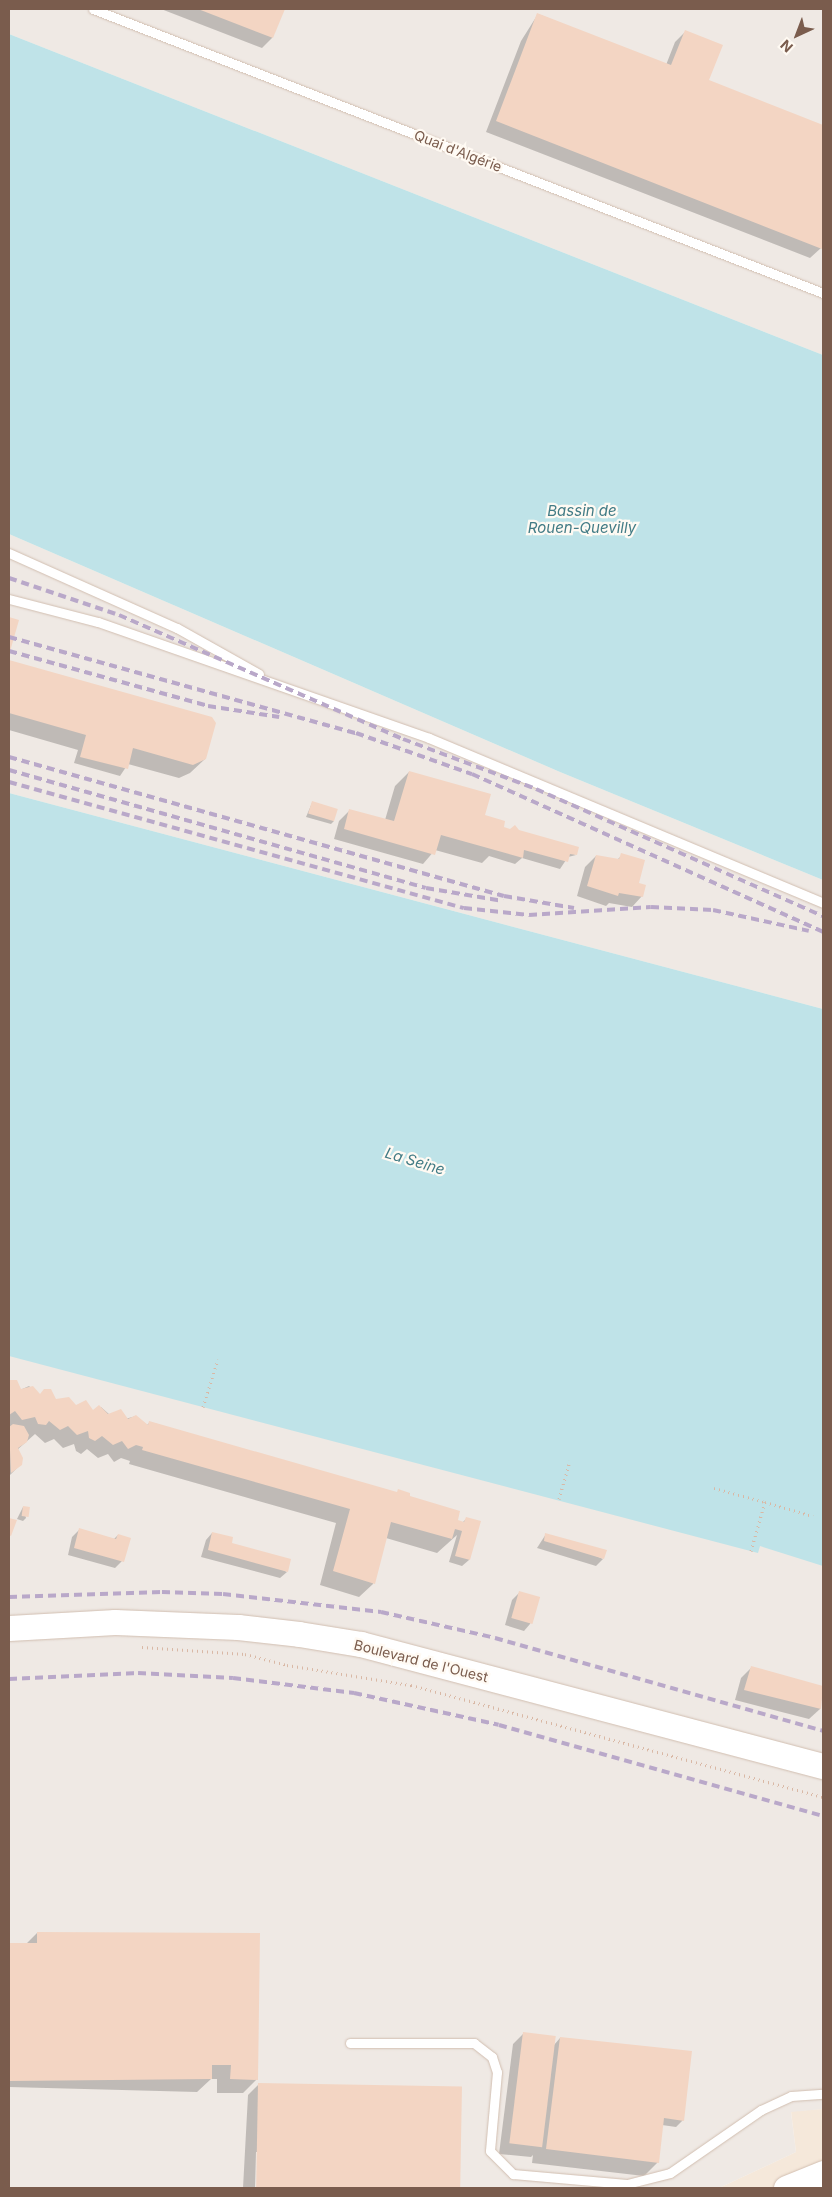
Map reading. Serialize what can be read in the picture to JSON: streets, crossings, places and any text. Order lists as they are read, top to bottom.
{
  "streets": {
    "main road": ["Boulevard de l'Ouest"],
    "lane": ["Quai d'Algérie"]
  },
  "water": ["Bassin de Rouen-Quevilly", "La Seine"],
  "north": "bottom left"
}
